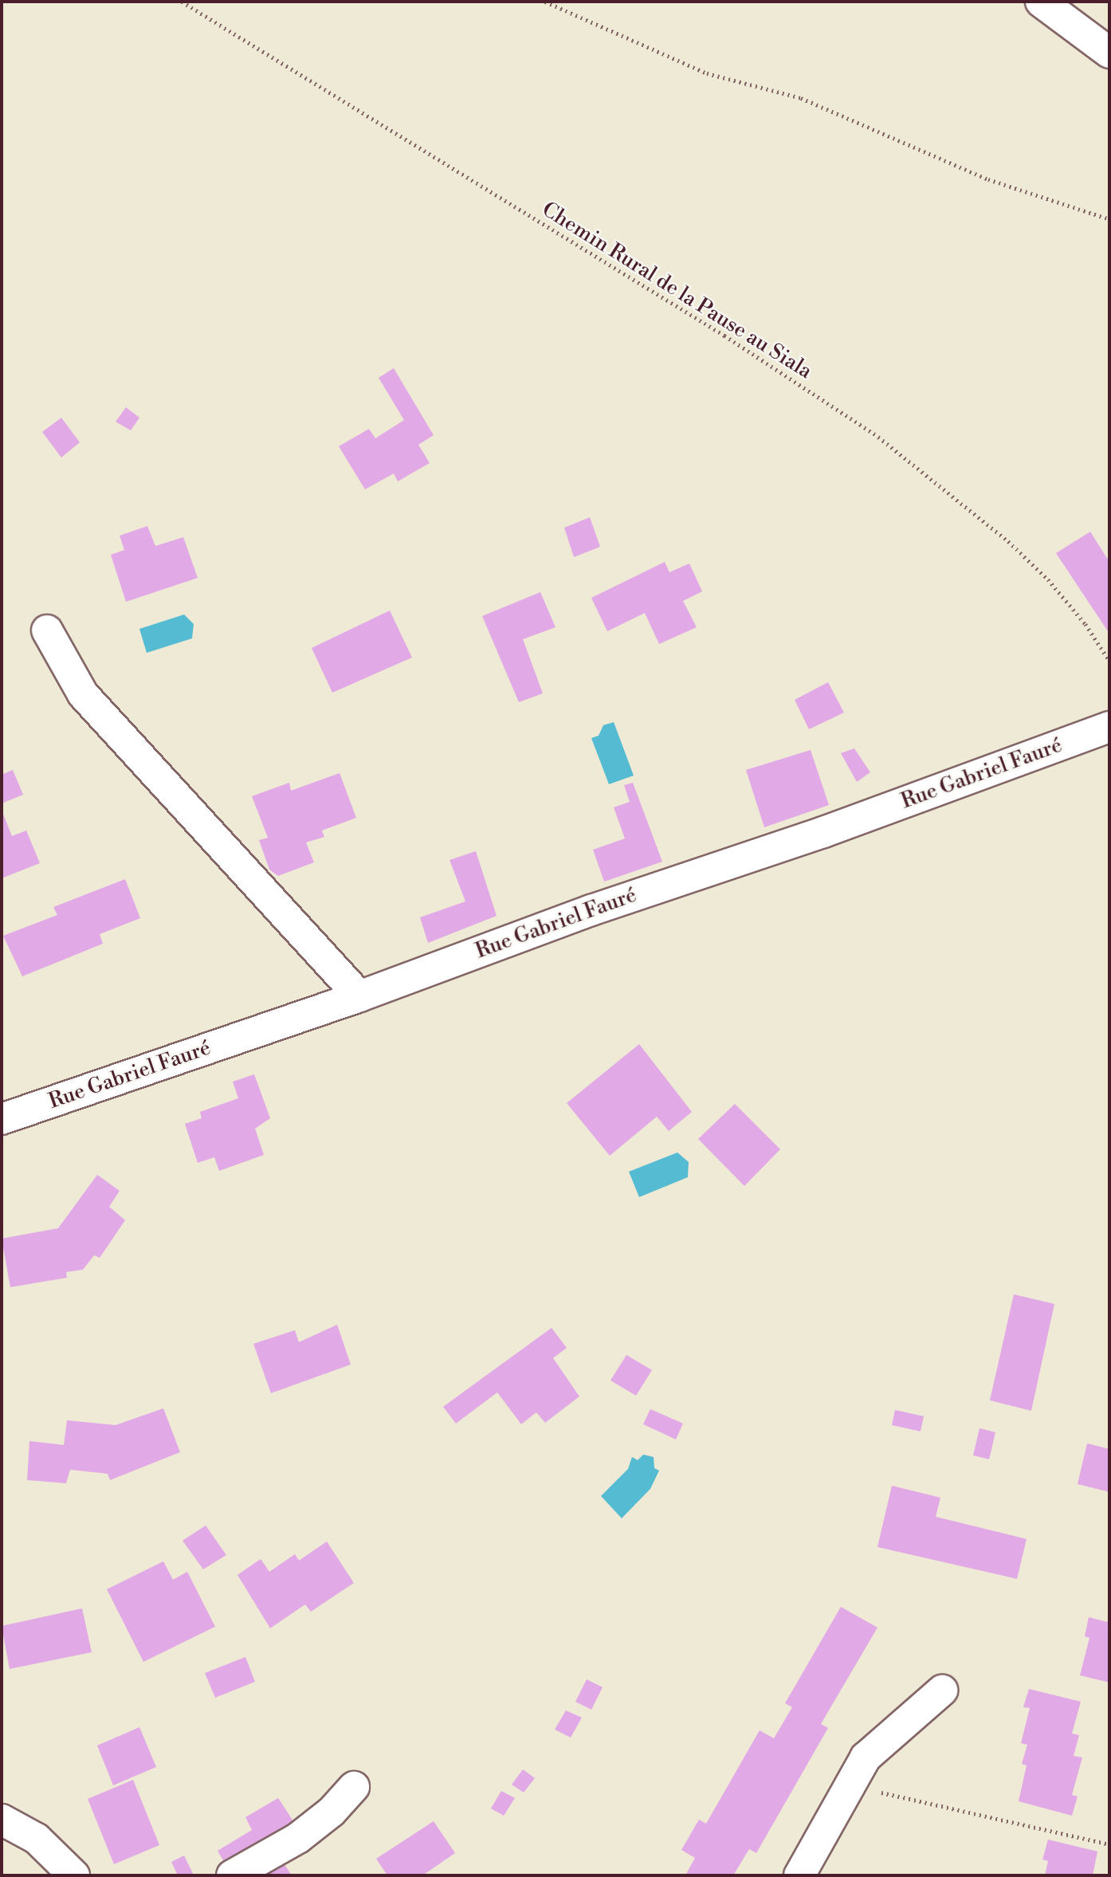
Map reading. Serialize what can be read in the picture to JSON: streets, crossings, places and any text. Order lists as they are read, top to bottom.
{
  "streets": {
    "street": ["Rue Gabriel Fauré"],
    "path": ["Chemin Rural de la Pause au Siala"]
  }
}
